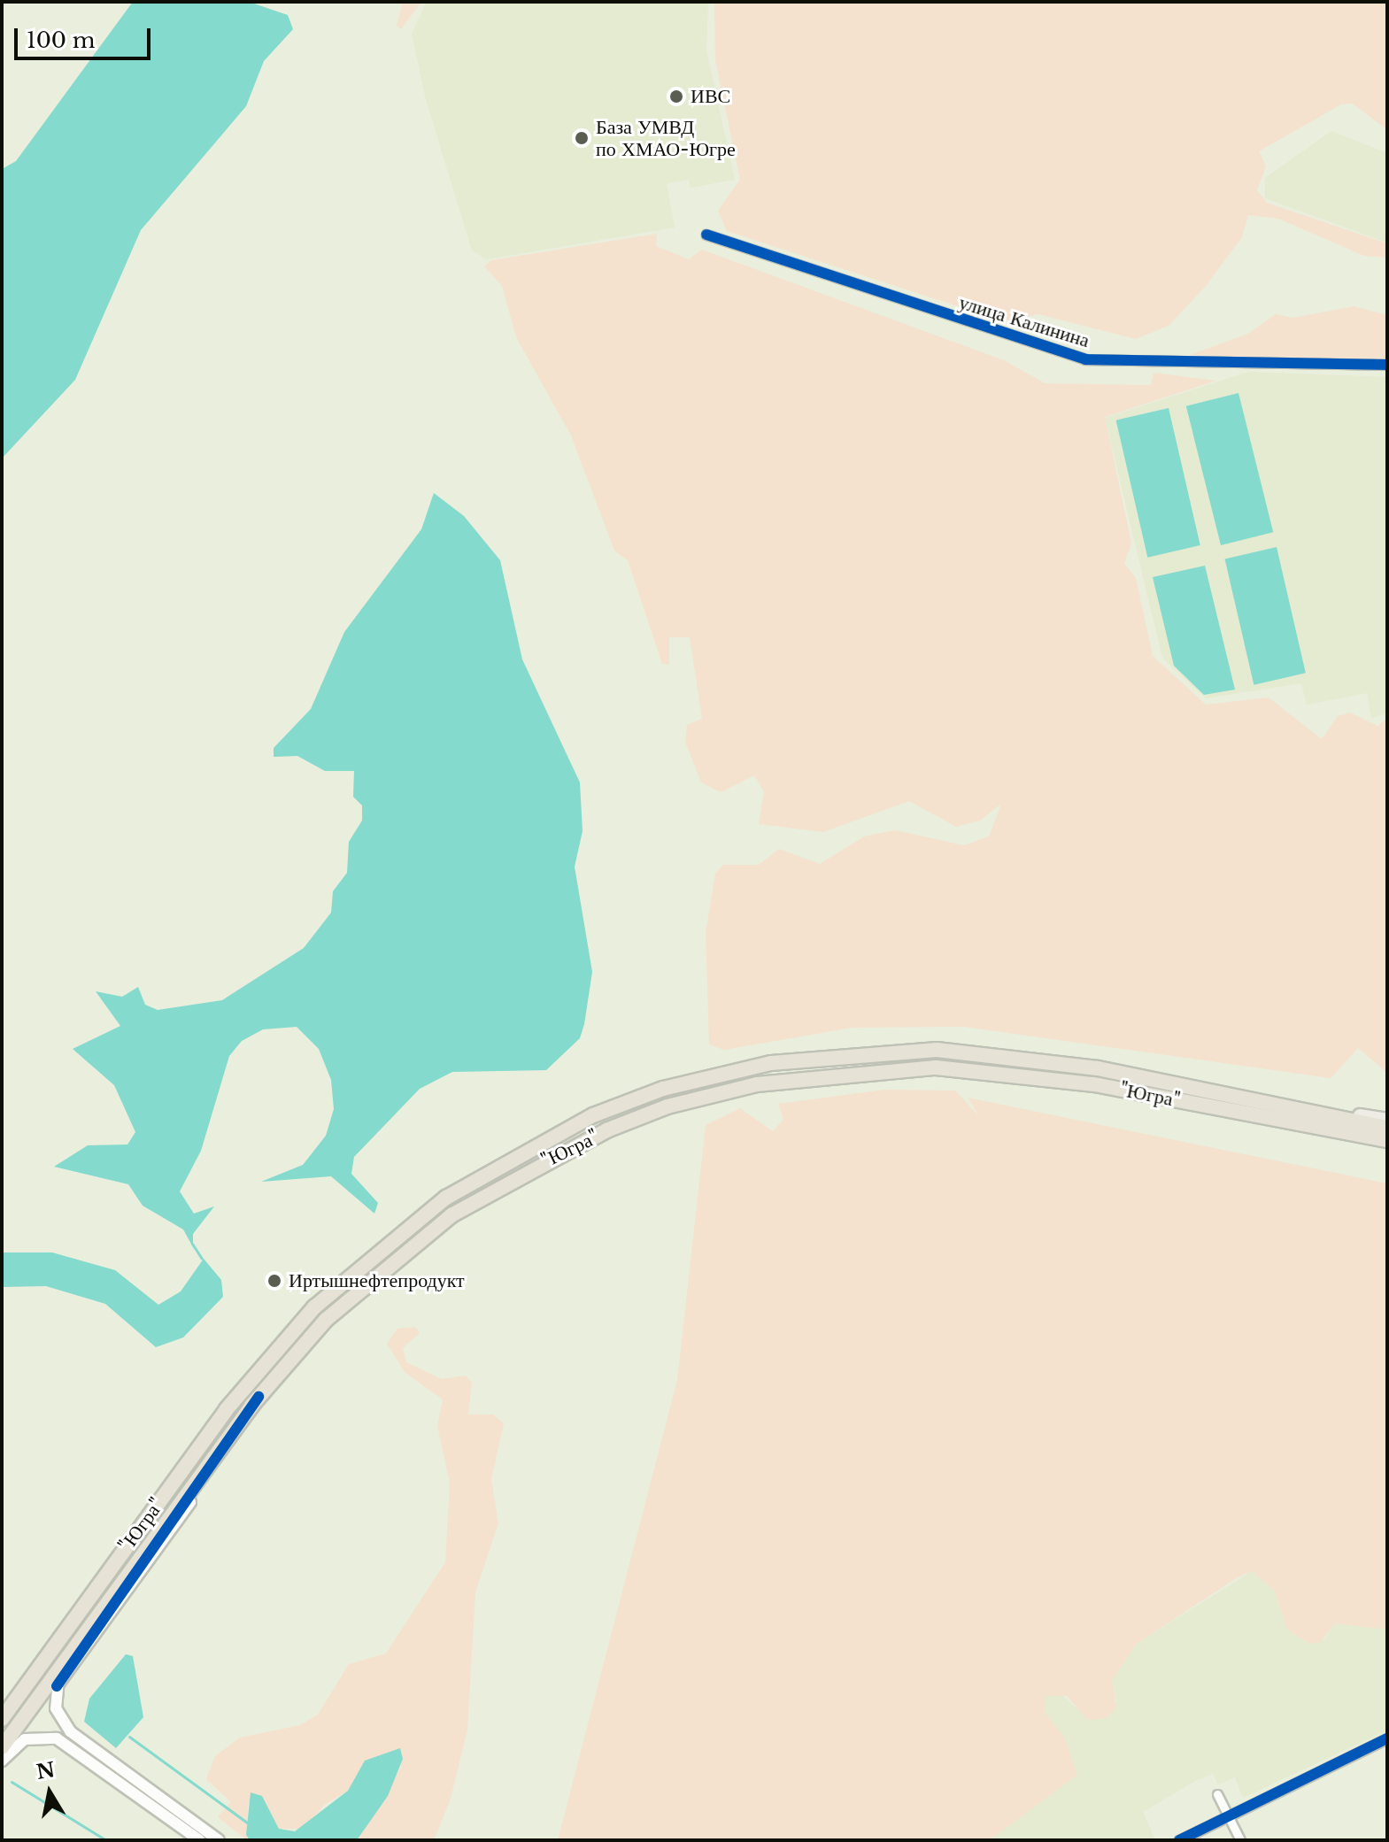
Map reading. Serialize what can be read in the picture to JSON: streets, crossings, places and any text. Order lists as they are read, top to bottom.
{
  "streets": {
    "highway": ["\"Югра\""],
    "street": ["улица Калинина"]
  },
  "places": ["ИВС", "База УМВД по ХМАО-Югре", "Иртышнефтепродукт"],
  "scale_bar": "100 m",
  "north": "top"
}
